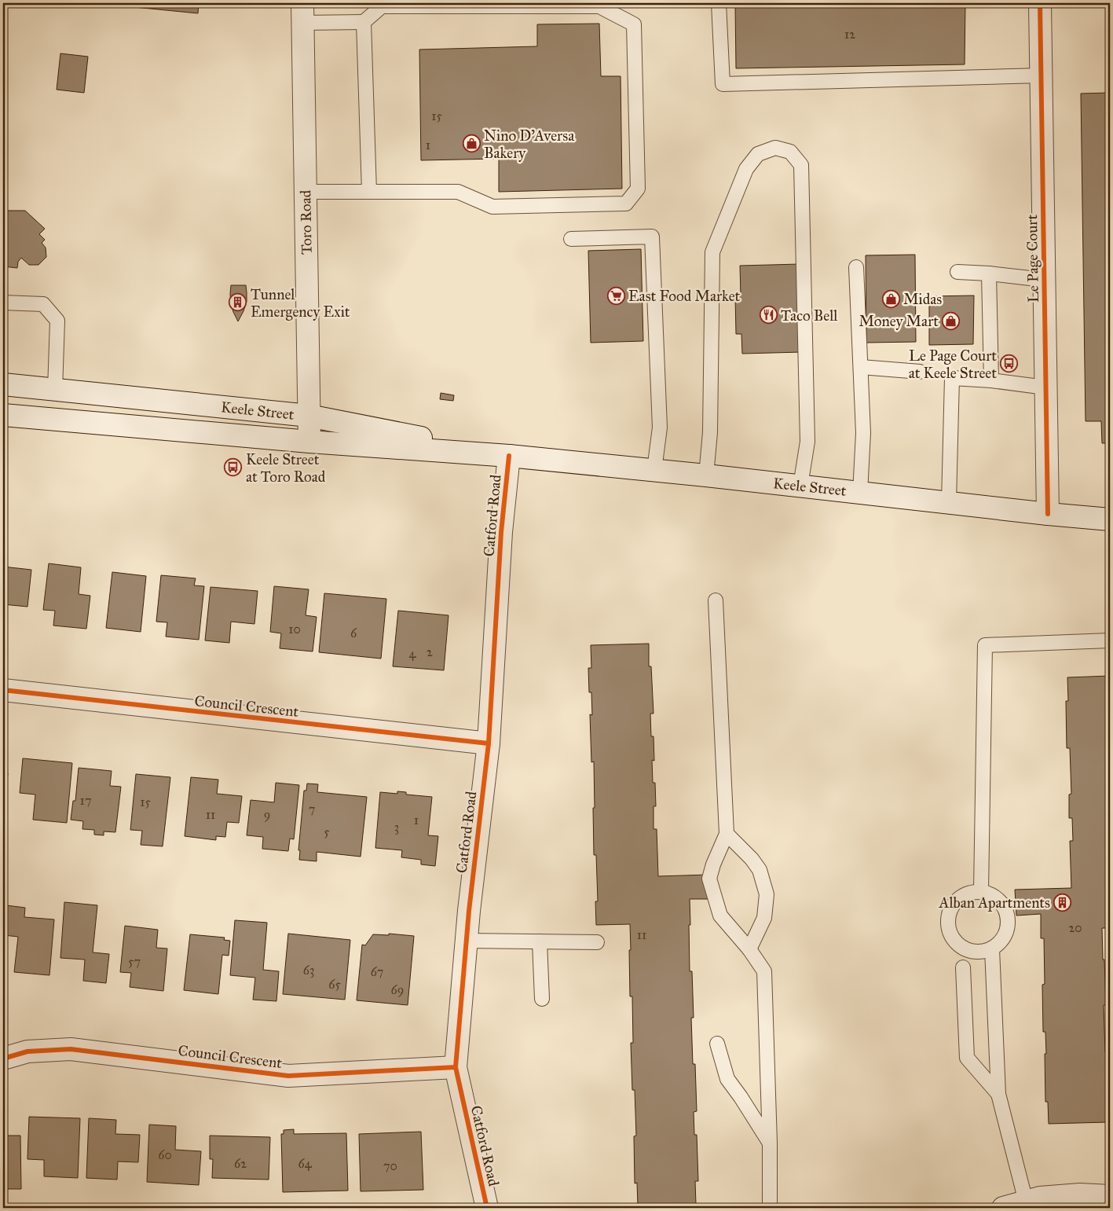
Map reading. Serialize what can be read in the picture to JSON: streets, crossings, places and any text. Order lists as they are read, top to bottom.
{
  "streets": {
    "street": [
      "Toro Road",
      "Le Page Court",
      "Keele Street",
      "Catford Road",
      "Council Crescent"
    ]
  },
  "crossings": [
    ["Toro Road", "Keele Street"],
    ["Le Page Court", "Keele Street"],
    ["Keele Street", "Catford Road"],
    ["Catford Road", "Council Crescent"]
  ],
  "places": {
    "shop": ["Nino D'Aversa Bakery", "Midas", "Money Mart"],
    "supermarket": ["East Food Market"],
    "building": ["Tunnel Emergency Exit", "Alban Apartments"],
    "restaurant": ["Taco Bell"],
    "bus stop": ["Le Page Court at Keele Street", "Keele Street at Toro Road"]
  },
  "house_numbers": [
    "12",
    "15",
    "1",
    "10",
    "6",
    "2",
    "4",
    "17",
    "15",
    "7",
    "11",
    "9",
    "1",
    "3",
    "5",
    "20",
    "11",
    "57",
    "63",
    "67",
    "65",
    "69",
    "60",
    "62",
    "64",
    "70"
  ]
}
